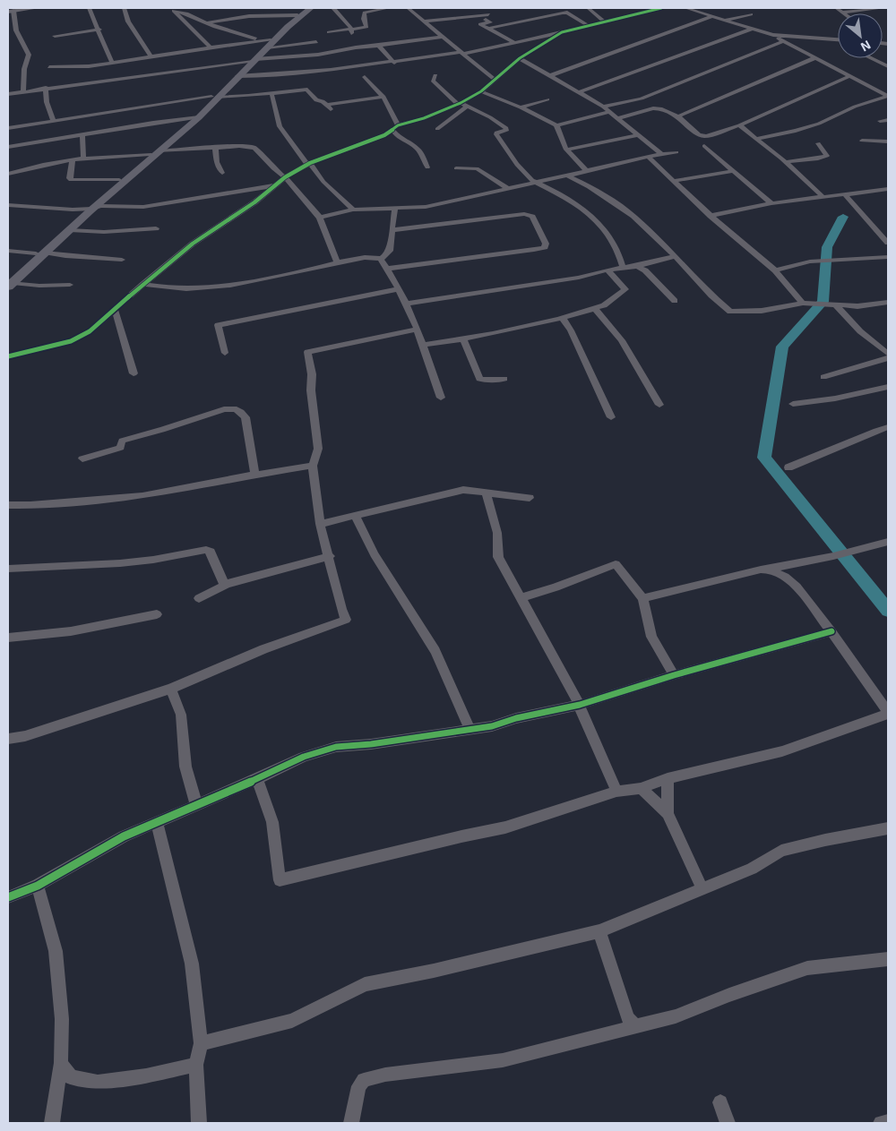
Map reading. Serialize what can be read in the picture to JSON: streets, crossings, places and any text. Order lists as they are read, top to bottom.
{
  "north": "bottom right"
}
